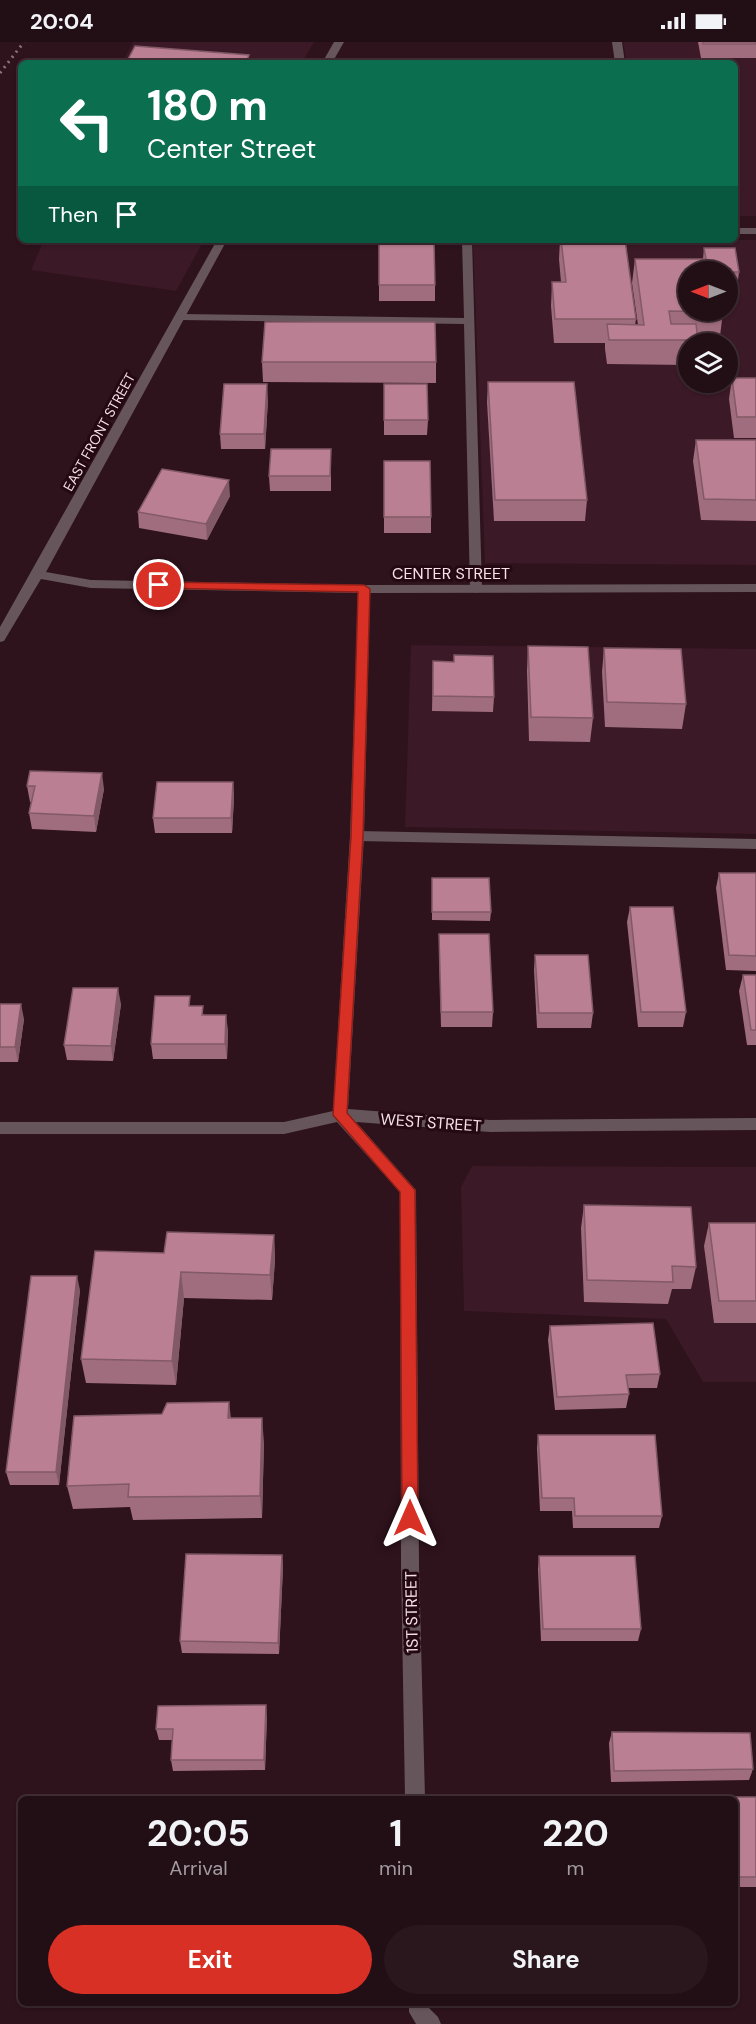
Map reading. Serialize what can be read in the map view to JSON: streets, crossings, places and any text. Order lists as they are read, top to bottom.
{
  "streets": {
    "street": [
      "EAST FRONT STREET",
      "CENTER STREET",
      "WEST STREET",
      "1ST STREET"
    ]
  },
  "crossings": [
    ["EAST FRONT STREET", "CENTER STREET"],
    ["WEST STREET", "1ST STREET"]
  ],
  "north": "left",
  "page": {
    "status": "20:04",
    "turn": ["180 m", "Center Street"],
    "then": "Then",
    "eta": [
      "20:05",
      "Arrival",
      "1",
      "min",
      "220",
      "m"
    ],
    "buttons": ["Exit", "Share"]
  }
}
